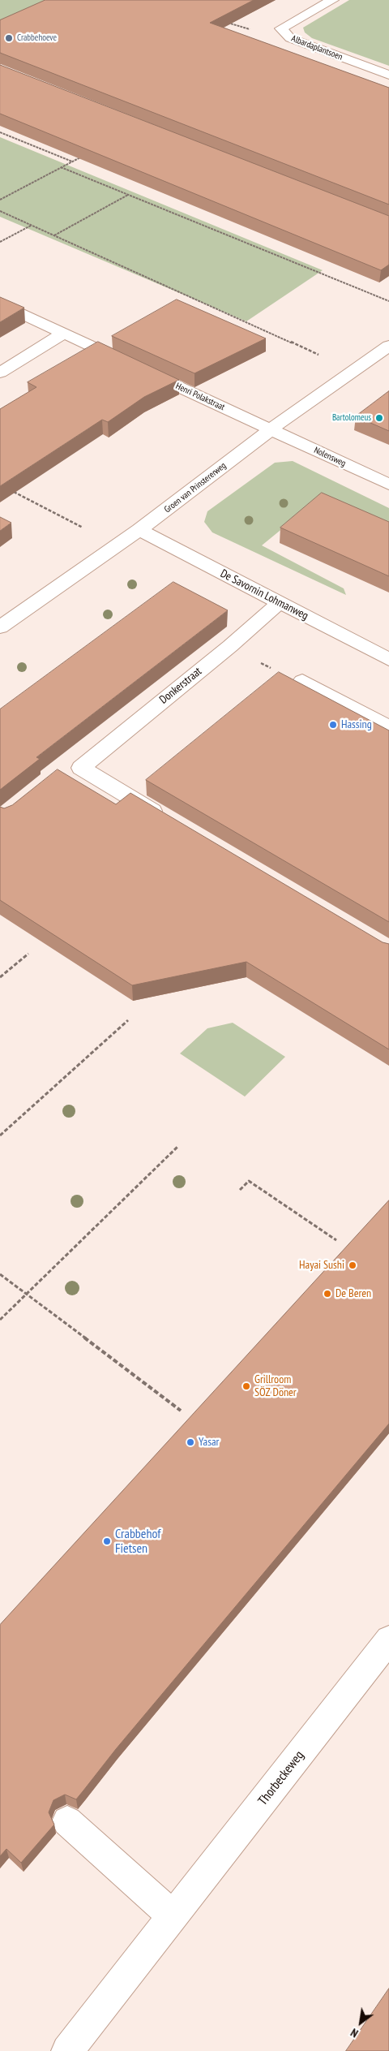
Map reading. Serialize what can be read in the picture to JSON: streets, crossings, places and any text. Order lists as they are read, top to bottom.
{
  "streets": {
    "street": [
      "Albardaplantsoen",
      "Henri Polakstraat",
      "Nolensweg",
      "Groen van Prinstererweg",
      "De Savornin Lohmanweg",
      "Donkerstraat",
      "Thorbeckeweg"
    ]
  },
  "crossings": [
    ["Henri Polakstraat", "Nolensweg"],
    ["Henri Polakstraat", "Groen van Prinstererweg"],
    ["Nolensweg", "Groen van Prinstererweg"],
    ["Groen van Prinstererweg", "De Savornin Lohmanweg"],
    ["De Savornin Lohmanweg", "Donkerstraat"]
  ],
  "places": [
    "Crabbehoeve",
    "Bartolomeus",
    "Hassing",
    "Hayai Sushi",
    "De Beren",
    "Grillroom SÖZ Döner",
    "Yasar",
    "Crabbehof Fietsen"
  ],
  "north": "bottom left"
}
